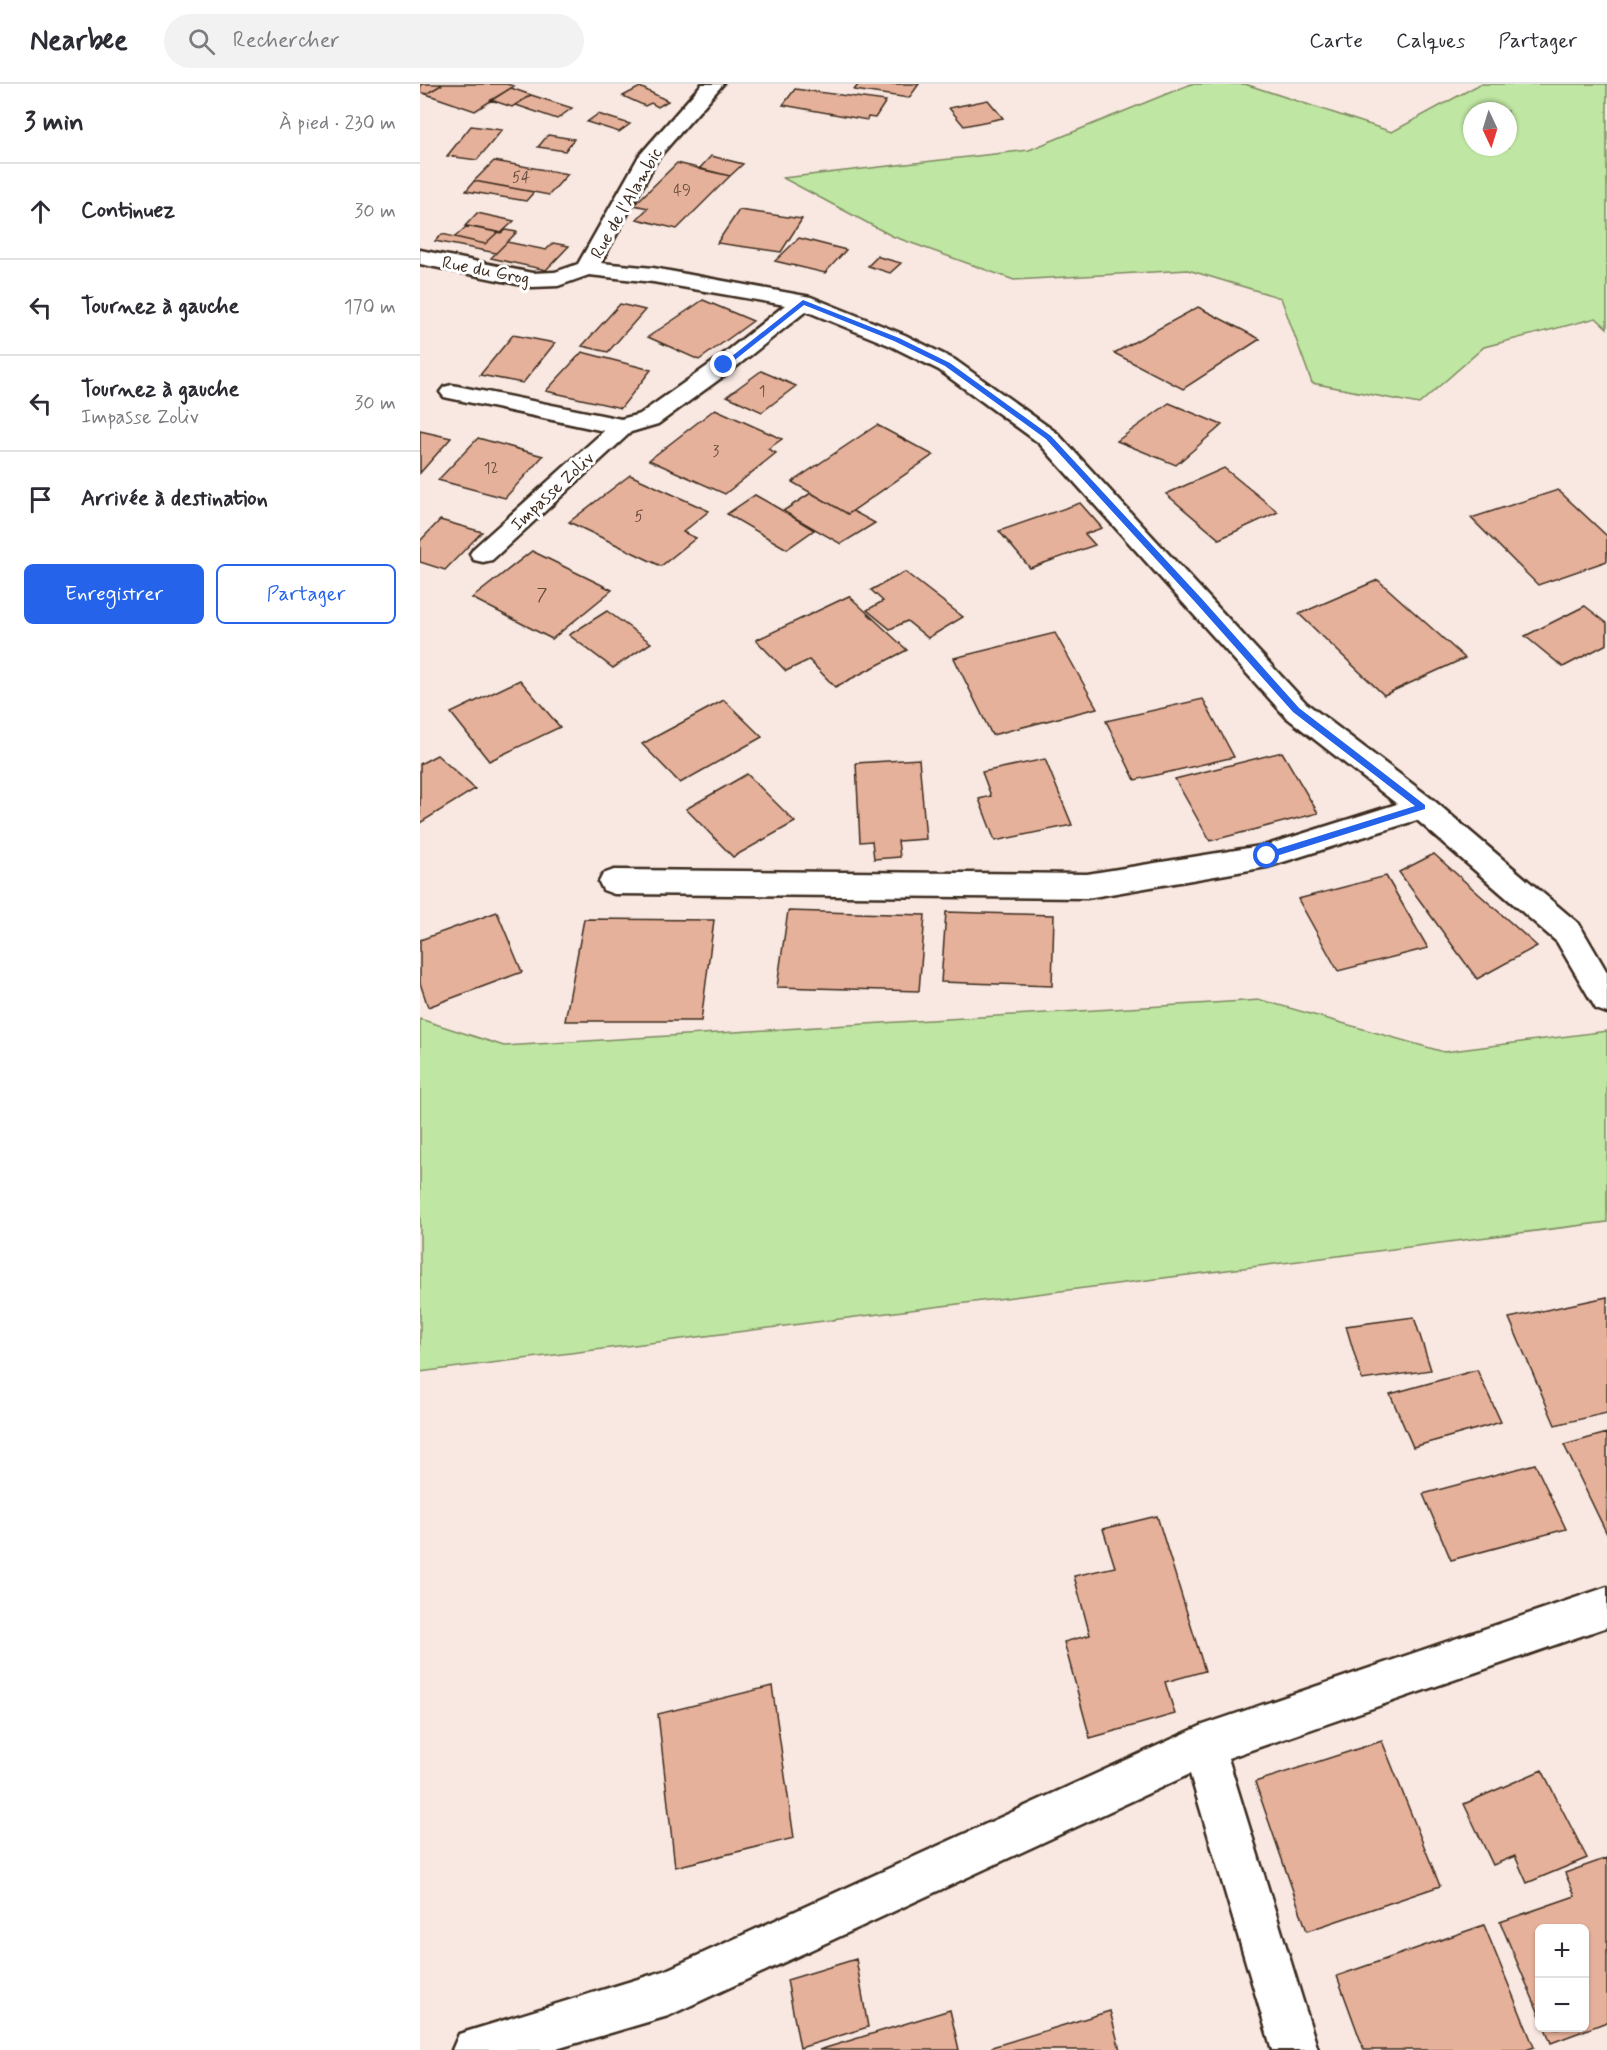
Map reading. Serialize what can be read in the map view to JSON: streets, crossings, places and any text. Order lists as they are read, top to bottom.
{
  "streets": {
    "street": ["Rue de l'Alambic", "Rue du Grog", "Impasse Zoliv"]
  },
  "crossings": [
    ["Rue de l'Alambic", "Rue du Grog"]
  ],
  "house_numbers": [
    "54",
    "49",
    "1",
    "3",
    "12",
    "5",
    "7"
  ],
  "north": "bottom",
  "page": {
    "header": "Nearbee",
    "search": "Rechercher",
    "nav": ["Carte", "Calques", "Partager"],
    "heading": ["3 min", "À pied · 230 m"],
    "list": [
      ["Continuez", "30 m"],
      ["Tournez à gauche", "170 m"],
      ["Tournez à gauche", "Impasse Zoliv", "30 m"],
      "Arrivée à destination"
    ],
    "buttons": ["Enregistrer", "Partager"],
    "map_buttons": ["+", "−"]
  }
}
